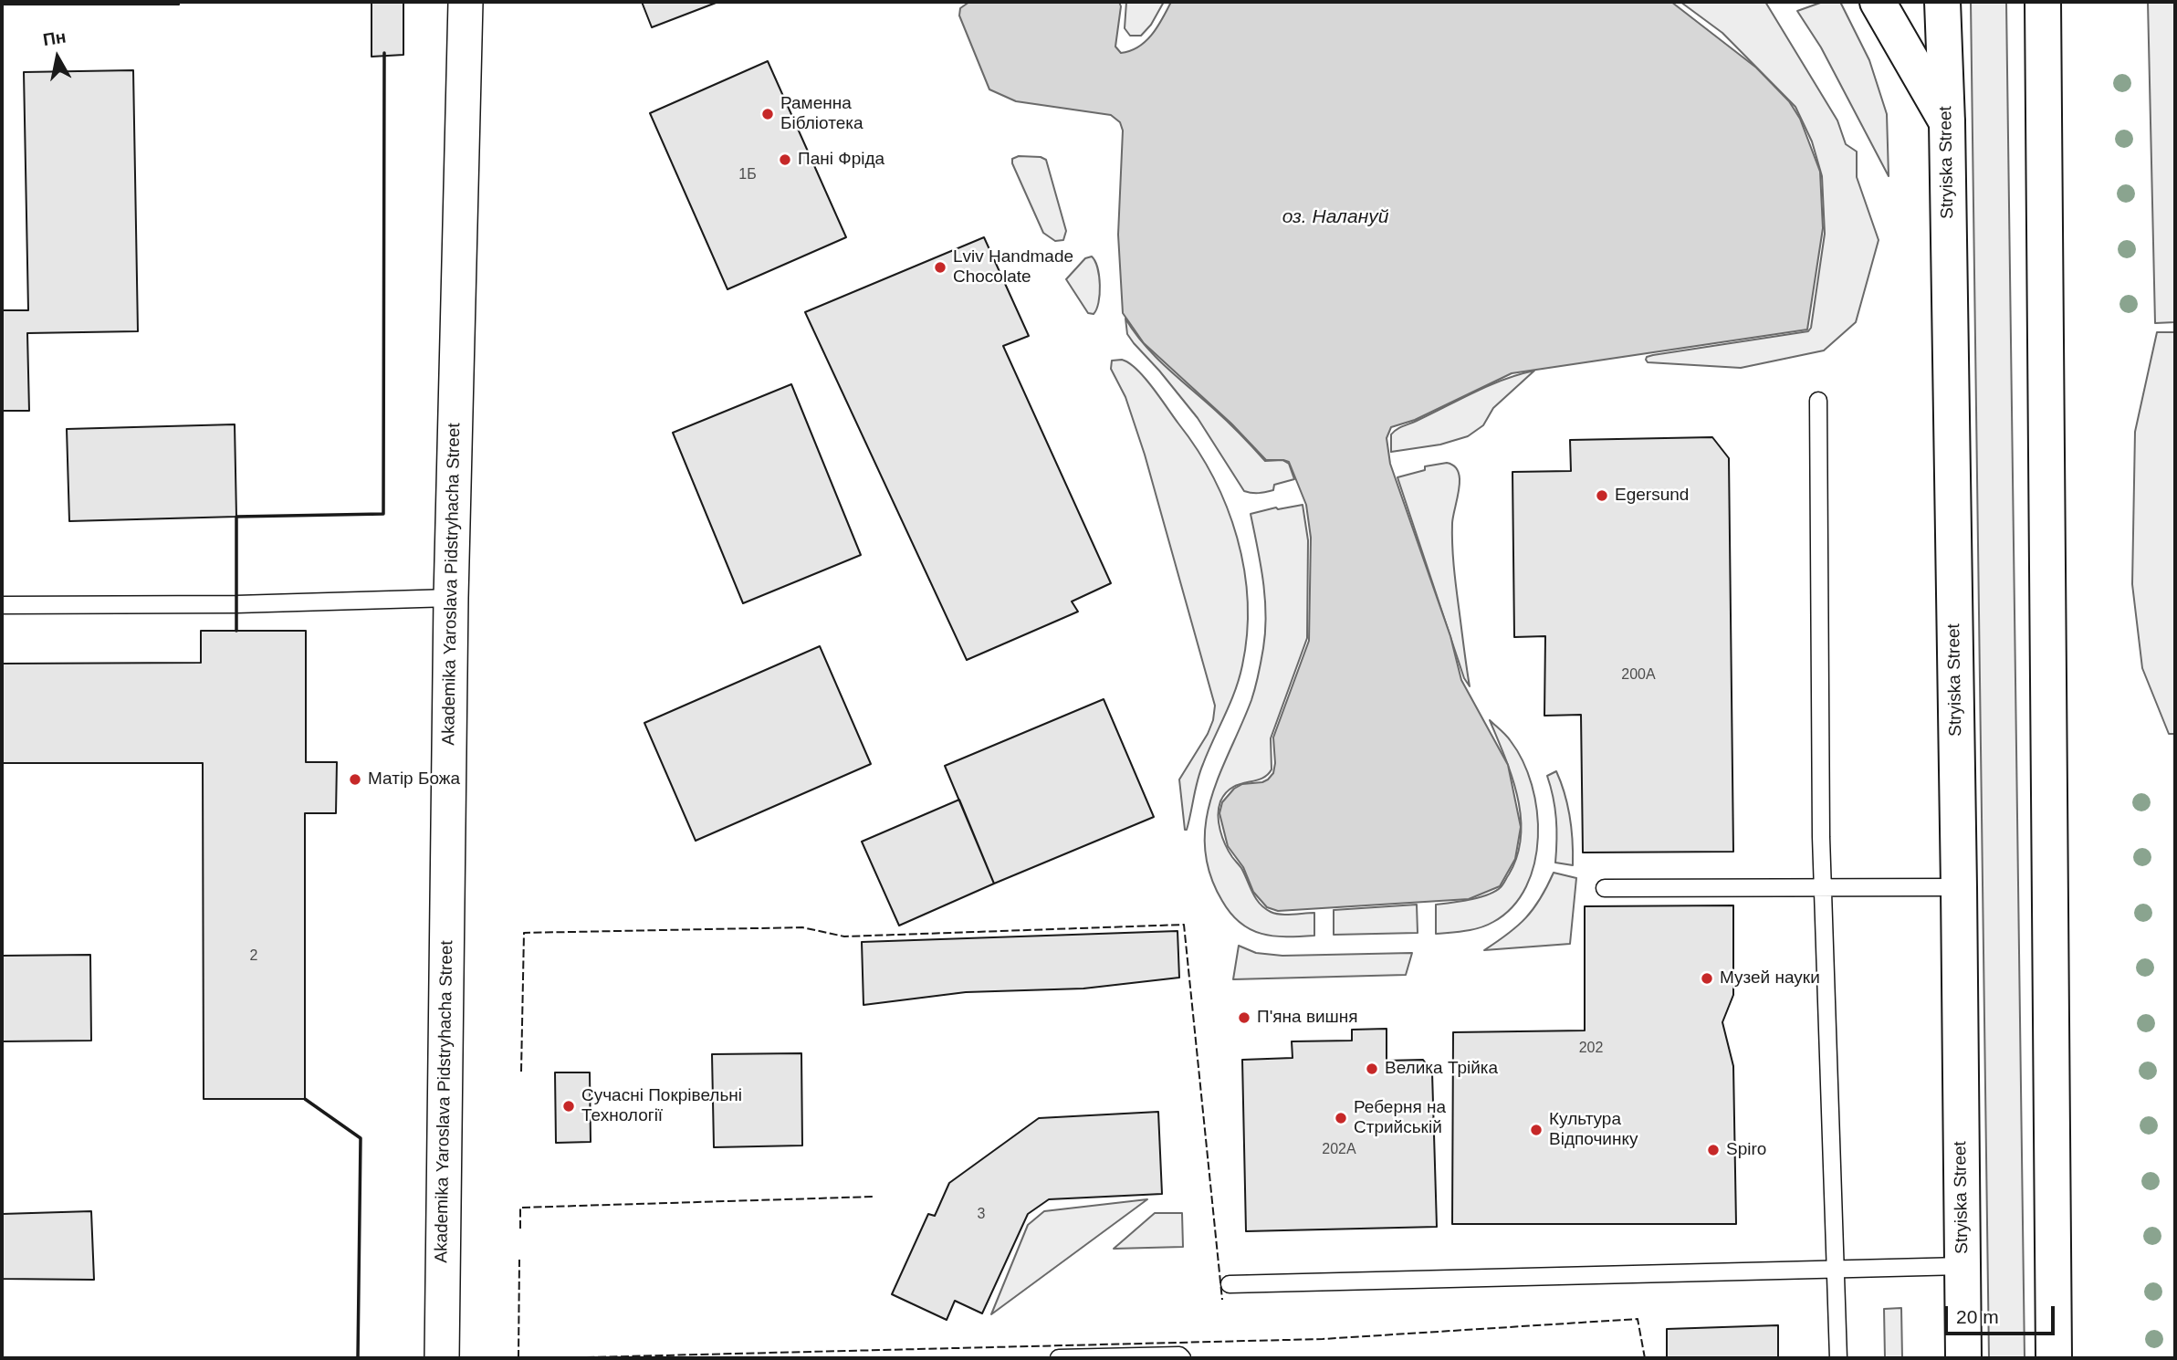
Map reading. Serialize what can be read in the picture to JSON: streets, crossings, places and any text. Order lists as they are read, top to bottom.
{
  "streets": {
    "main road": ["Stryiska Street"],
    "street": ["Akademika Yaroslava Pidstryhacha Street"]
  },
  "water": ["оз. Налануй"],
  "places": [
    "Раменна Бібліотека",
    "Пані Фріда",
    "Lviv Handmade Chocolate",
    "Egersund",
    "Матір Божа",
    "Музей науки",
    "П'яна вишня",
    "Велика Трійка",
    "Сучасні Покрівельні Технології",
    "Реберня на Стрийській",
    "Культура Відпочинку",
    "Spiro"
  ],
  "house_numbers": [
    "1Б",
    "200А",
    "2",
    "202",
    "202А",
    "3"
  ],
  "scale_bar": "20 m",
  "north": "top"
}
